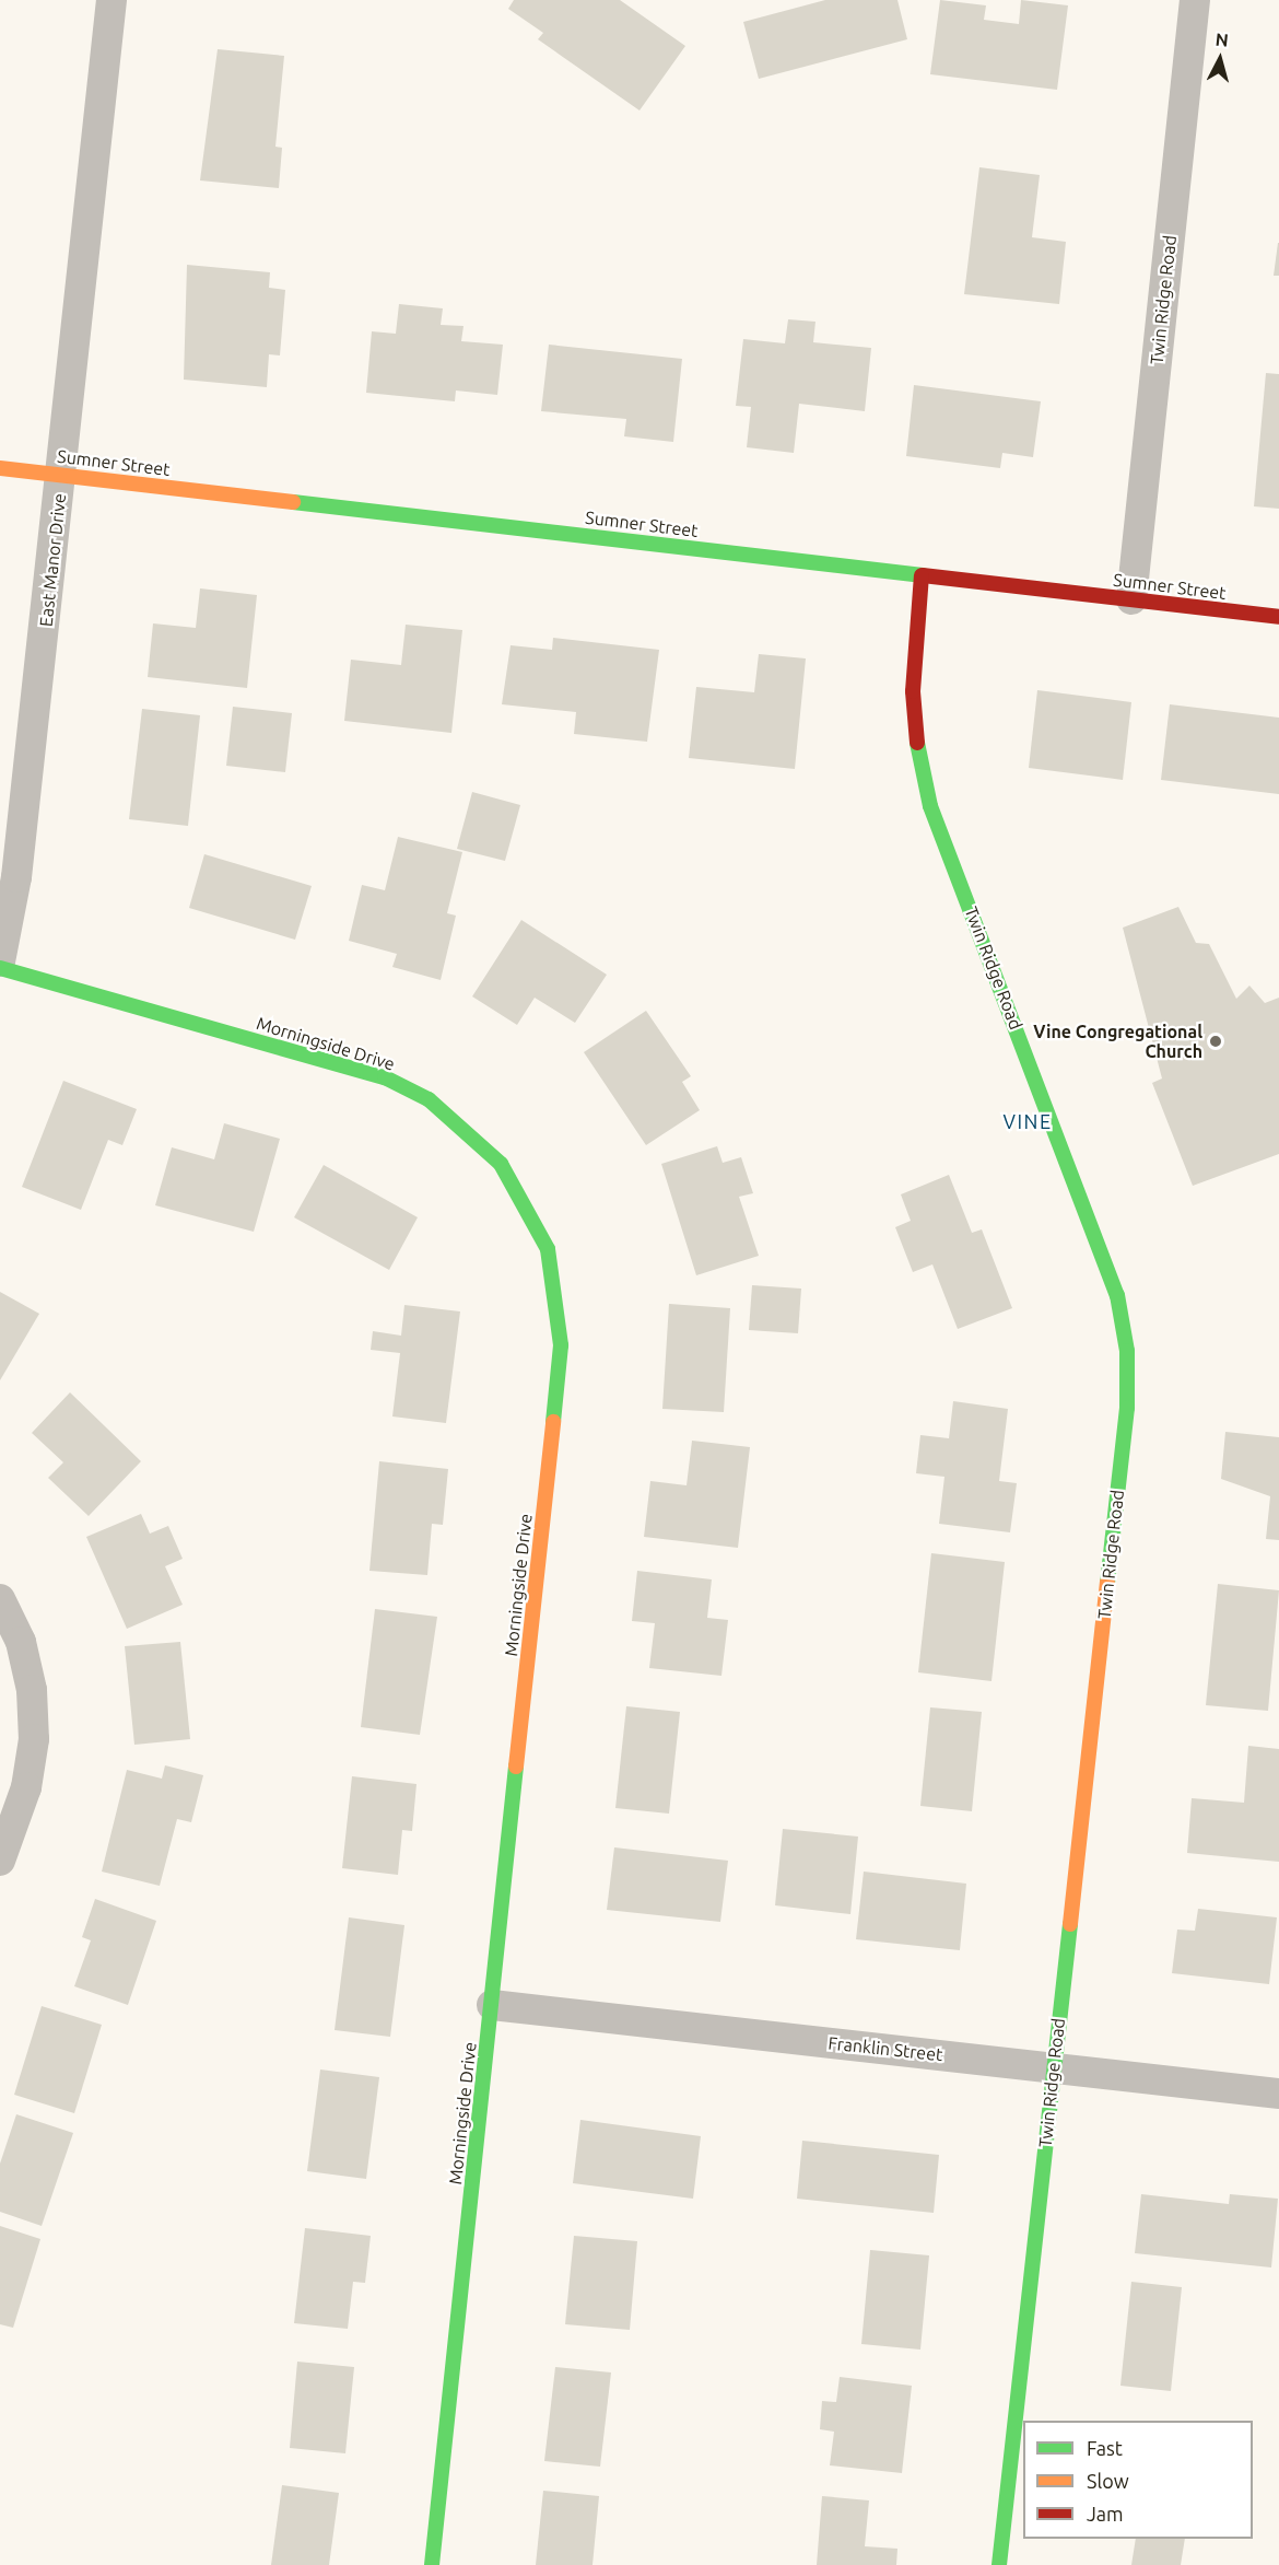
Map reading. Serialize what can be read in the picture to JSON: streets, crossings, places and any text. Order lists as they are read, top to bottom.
{
  "streets": {
    "street": [
      "Twin Ridge Road",
      "Sumner Street",
      "East Manor Drive",
      "Morningside Drive",
      "Franklin Street"
    ]
  },
  "crossings": [
    ["Twin Ridge Road", "Sumner Street"],
    ["Twin Ridge Road", "Franklin Street"],
    ["Sumner Street", "East Manor Drive"],
    ["Morningside Drive", "Franklin Street"]
  ],
  "districts": ["VINE"],
  "places": ["Vine Congregational Church"],
  "legend": ["Fast", "Slow", "Jam"],
  "north": "top"
}
